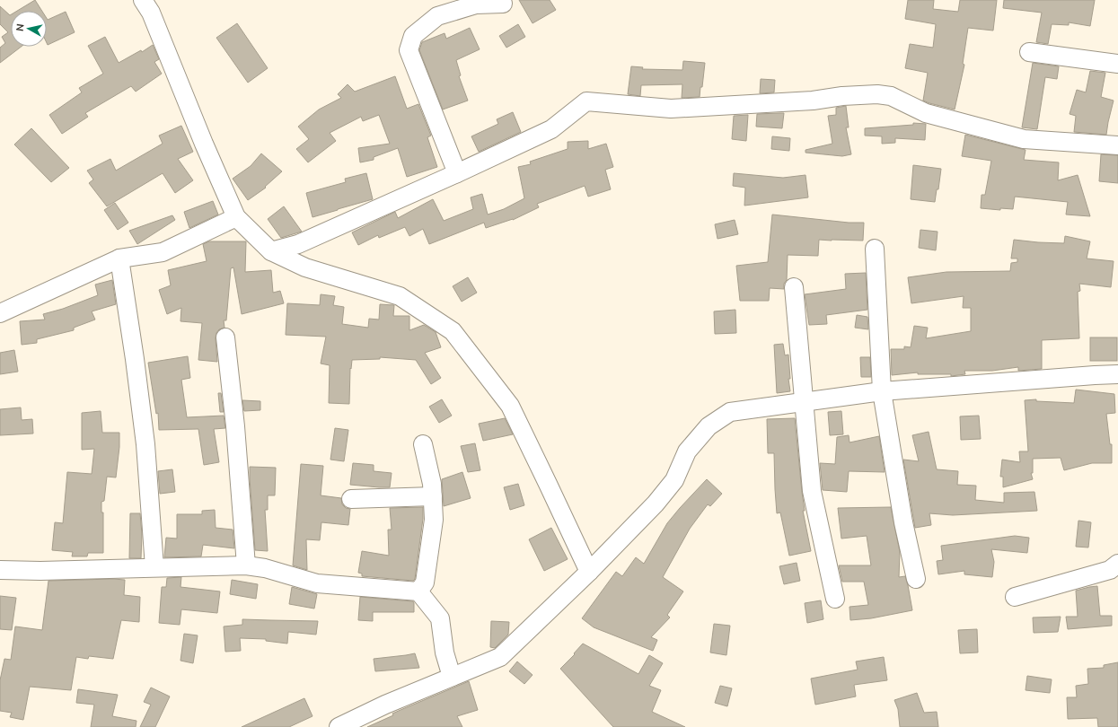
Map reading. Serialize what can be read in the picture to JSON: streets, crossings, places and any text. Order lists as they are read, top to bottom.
{
  "north": "left"
}
